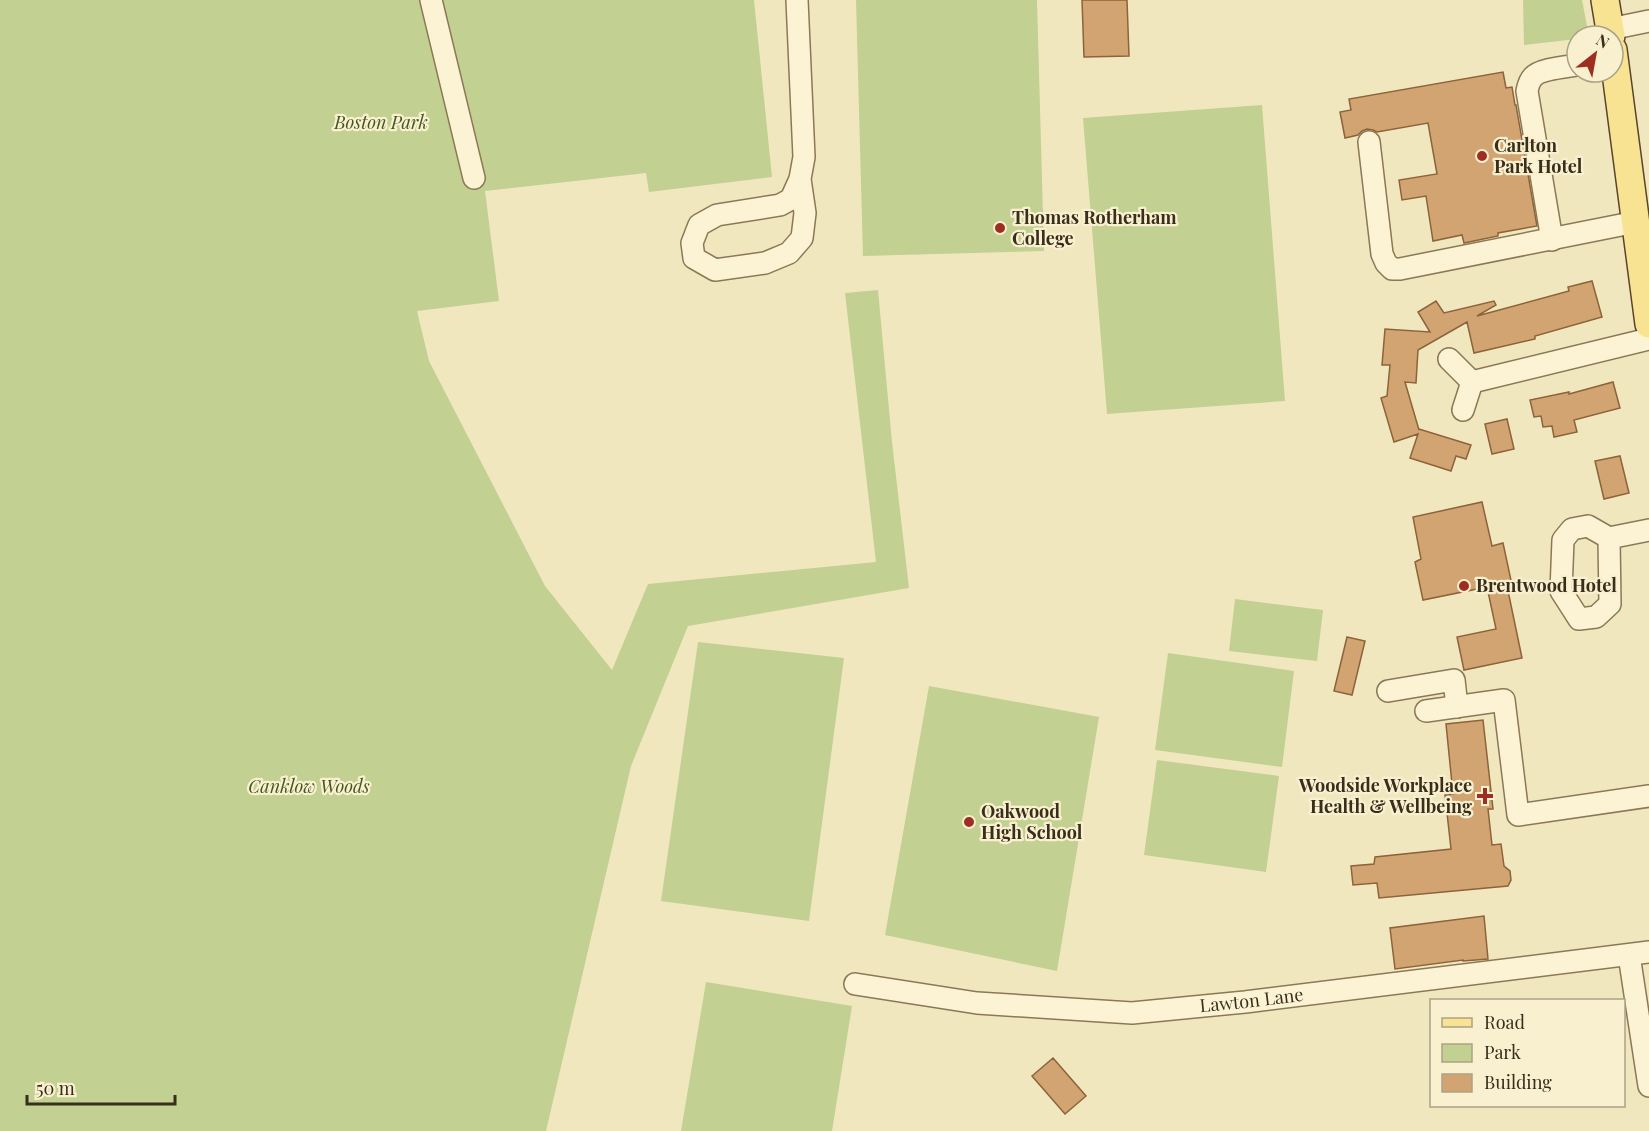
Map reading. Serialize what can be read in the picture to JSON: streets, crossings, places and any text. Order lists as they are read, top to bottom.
{
  "streets": {
    "street": ["Lawton Lane"]
  },
  "parks": ["Boston Park", "Canklow Woods"],
  "places": {
    "other": [
      "Carlton Park Hotel",
      "Thomas Rotherham College",
      "Brentwood Hotel",
      "Oakwood High School"
    ],
    "health": ["Woodside Workplace Health & Wellbeing"]
  },
  "legend": ["Road", "Park", "Building"],
  "scale_bar": "50 m",
  "north": "top right"
}
